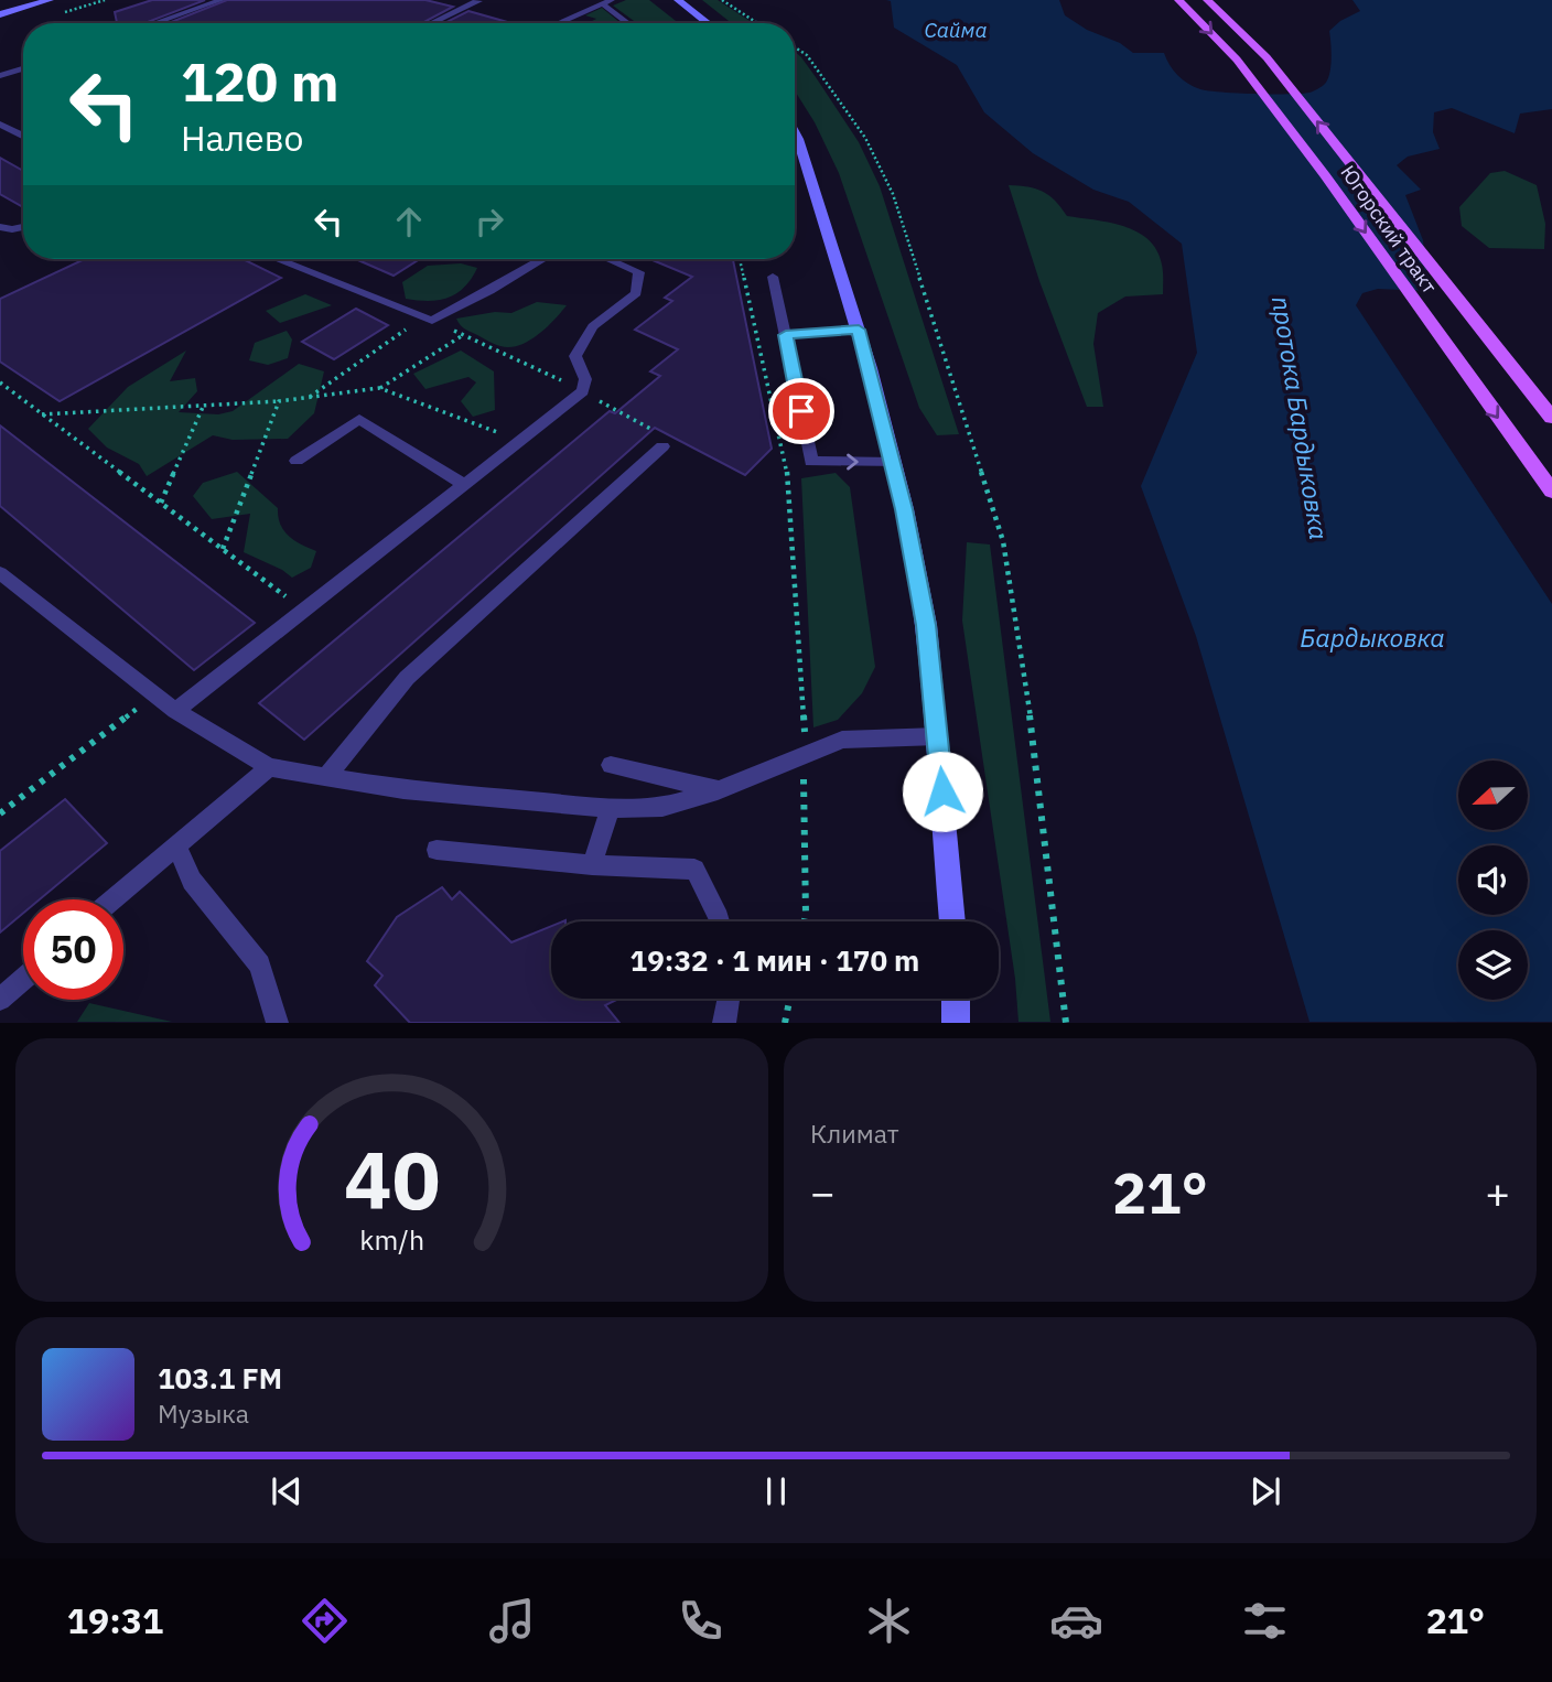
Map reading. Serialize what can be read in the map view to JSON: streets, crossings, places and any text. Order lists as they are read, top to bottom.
{
  "streets": {
    "main road": ["Югорский тракт"]
  },
  "water": ["Сайма", "протока Бардыковка", "Бардыковка"],
  "north": "left",
  "page": {
    "turn": ["120 m", "Налево"],
    "limit": "50",
    "trip": "19:32 · 1 мин · 170 m",
    "tile": "Климат",
    "heat": ["−", "21°", "+"],
    "song": ["103.1 FM", "Музыка"],
    "tabs": ["19:31", "21°"],
    "gauge": ["40", "km/h"]
  }
}
